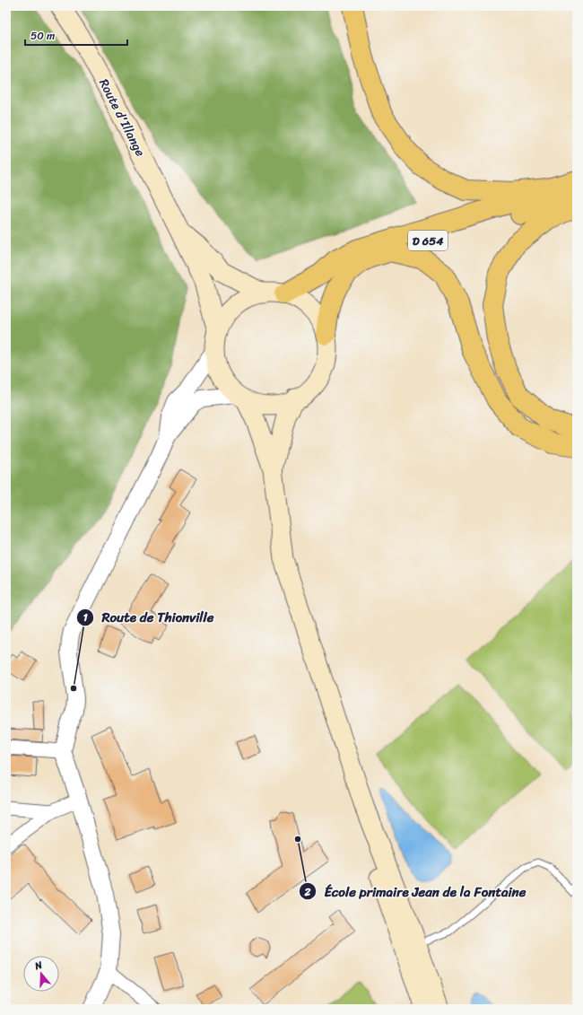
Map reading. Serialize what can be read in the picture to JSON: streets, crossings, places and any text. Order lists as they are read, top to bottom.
{
  "streets": {
    "highway": ["D 654"],
    "main road": ["Route d'Illange"]
  },
  "crossings": [
    ["Route d'Illange", "D 654"]
  ],
  "places": ["Route de Thionville", "École primaire Jean de la Fontaine"],
  "scale_bar": "50 m",
  "north": "top"
}
